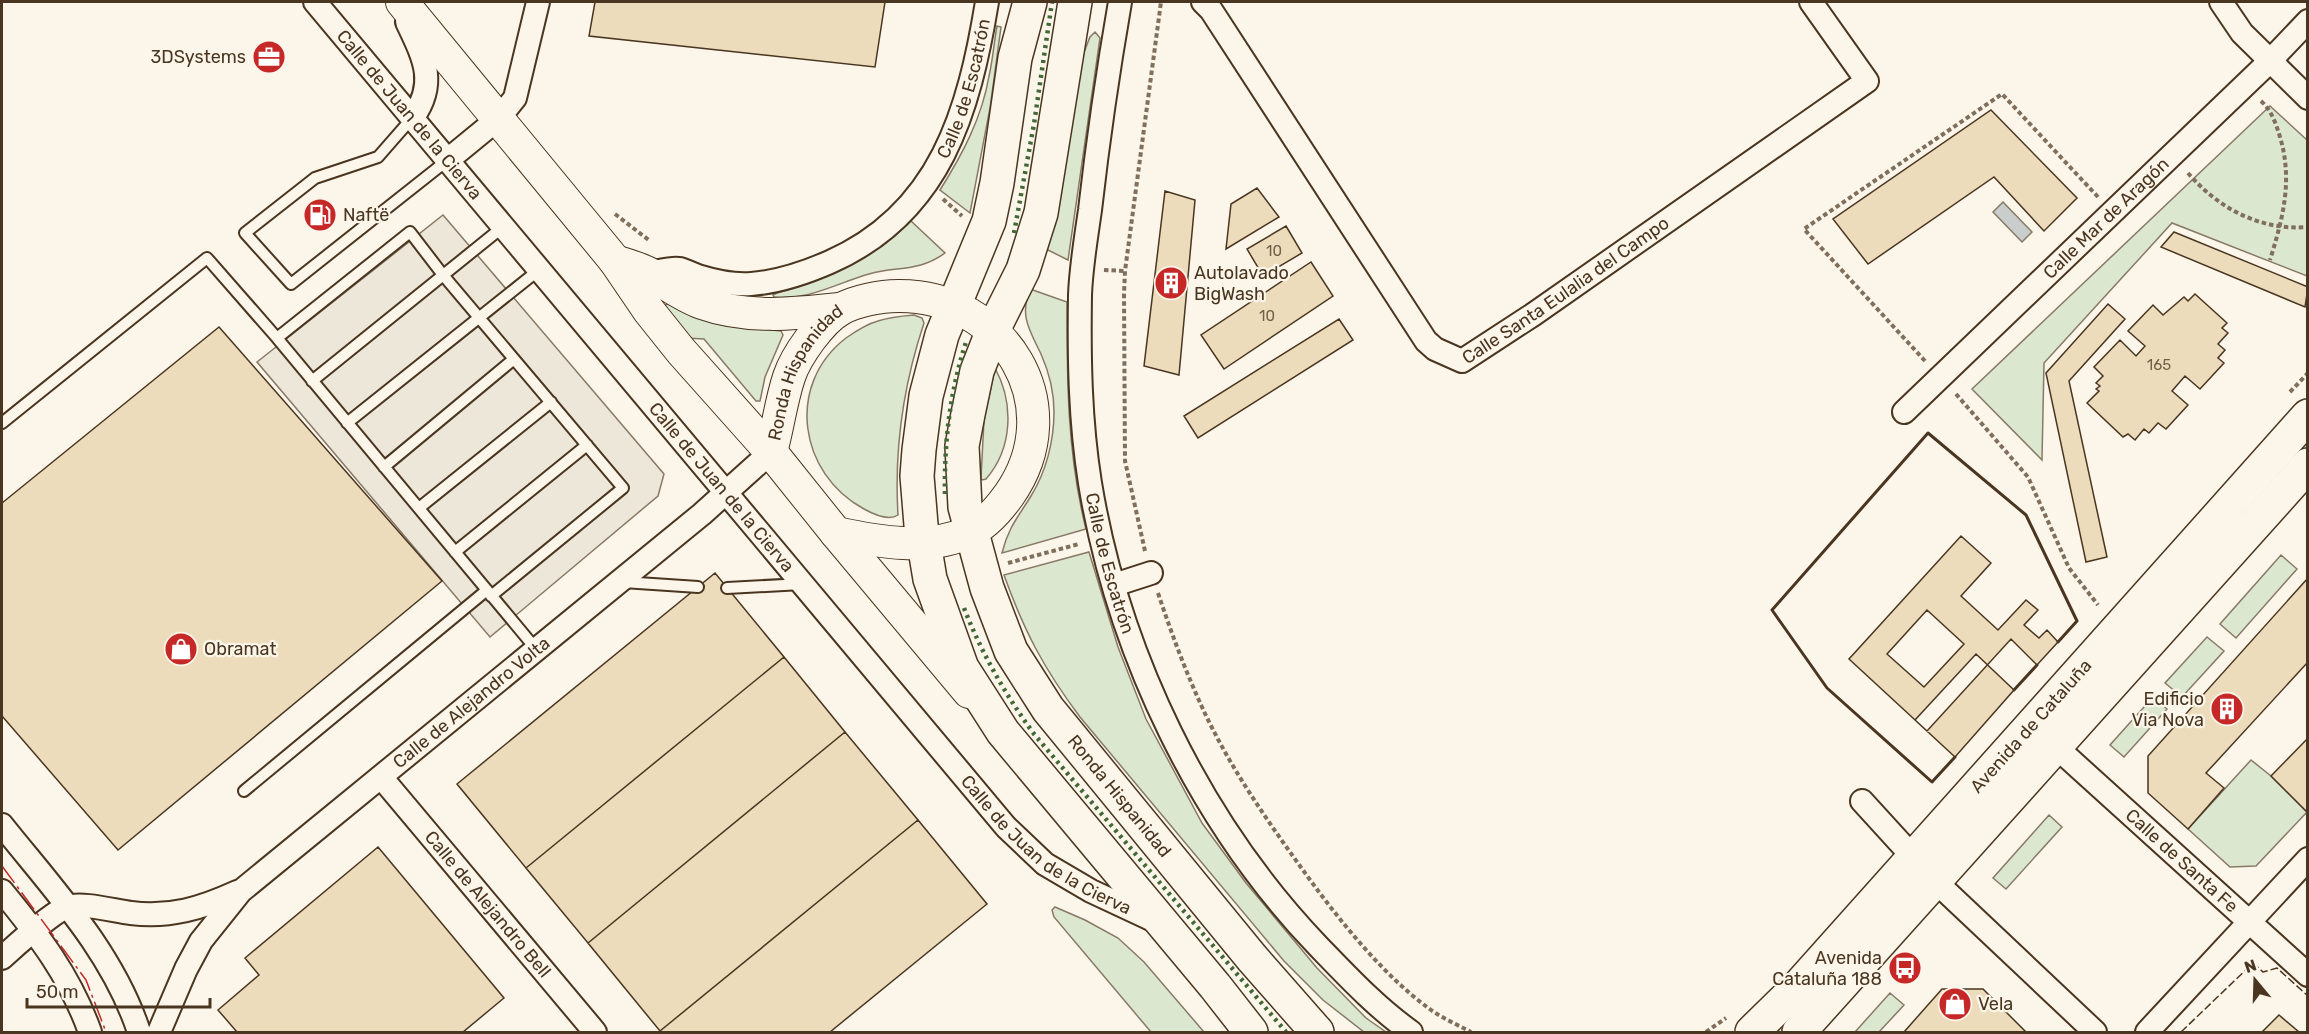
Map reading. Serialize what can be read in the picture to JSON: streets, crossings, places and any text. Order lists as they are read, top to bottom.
{
  "streets": {
    "main road": ["Ronda Hispanidad", "Avenida de Cataluña"],
    "street": [
      "Calle de Escatrón",
      "Calle de Juan de la Cierva",
      "Calle Mar de Aragón",
      "Calle Santa Eulalia del Campo",
      "Calle de Alejandro Volta",
      "Calle de Santa Fe",
      "Calle de Alejandro Bell"
    ]
  },
  "crossings": [
    ["Calle de Escatrón", "Ronda Hispanidad"],
    ["Calle de Juan de la Cierva", "Ronda Hispanidad"],
    ["Calle de Juan de la Cierva", "Calle de Alejandro Volta"],
    ["Ronda Hispanidad", "Calle de Alejandro Volta"],
    ["Calle de Alejandro Volta", "Calle de Alejandro Bell"],
    ["Avenida de Cataluña", "Calle de Santa Fe"]
  ],
  "places": {
    "office": ["3DSystems"],
    "fuel station": ["Naftë"],
    "building": ["Autolavado BigWash", "Edificio Via Nova"],
    "shop": ["Obramat", "Vela"],
    "bus stop": ["Avenida Cataluña 188"]
  },
  "house_numbers": ["10", "10", "165"],
  "scale_bar": "50 m",
  "north": "top"
}
